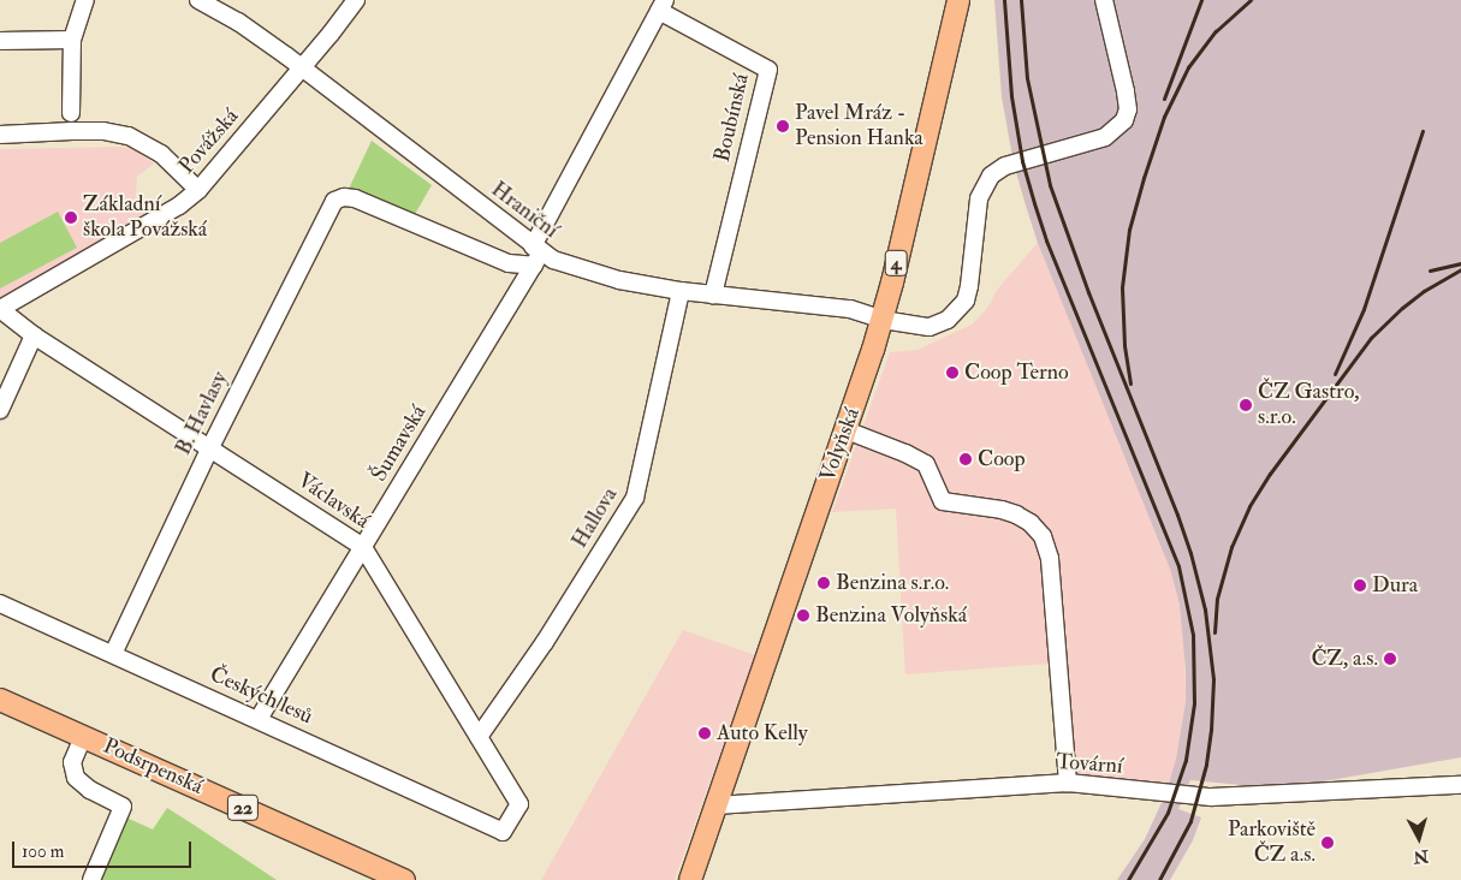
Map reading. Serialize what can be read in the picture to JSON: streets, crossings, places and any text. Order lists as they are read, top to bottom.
{
  "streets": {
    "main road": [
      "4",
      "Volyňská",
      "Podsrpenská",
      "22"
    ],
    "street": [
      "Boubínská",
      "Povážská",
      "Hraniční",
      "B. Havlasy",
      "Šumavská",
      "Václavská",
      "Hallova",
      "Českých lesů",
      "Tovární"
    ]
  },
  "crossings": [
    ["Boubínská", "Hraniční"],
    ["Boubínská", "Šumavská"],
    ["Povážská", "Hraniční"],
    ["Povážská", "Václavská"],
    ["Hraniční", "B. Havlasy"],
    ["Hraniční", "Šumavská"],
    ["Hraniční", "Volyňská"],
    ["Hraniční", "Hallova"],
    ["B. Havlasy", "Václavská"],
    ["B. Havlasy", "Českých lesů"],
    ["Šumavská", "Václavská"],
    ["Šumavská", "Českých lesů"],
    ["Volyňská", "Tovární"],
    ["Václavská", "Hallova"],
    ["Václavská", "Českých lesů"]
  ],
  "places": [
    "Pavel Mráz - Pension Hanka",
    "Základní škola Povážská",
    "Coop Terno",
    "ČZ Gastro, s.r.o.",
    "Coop",
    "Benzina s.r.o.",
    "Dura",
    "Benzina Volyňská",
    "ČZ, a.s.",
    "Auto Kelly",
    "Parkoviště ČZ a.s."
  ],
  "scale_bar": "100 m",
  "north": "bottom"
}
